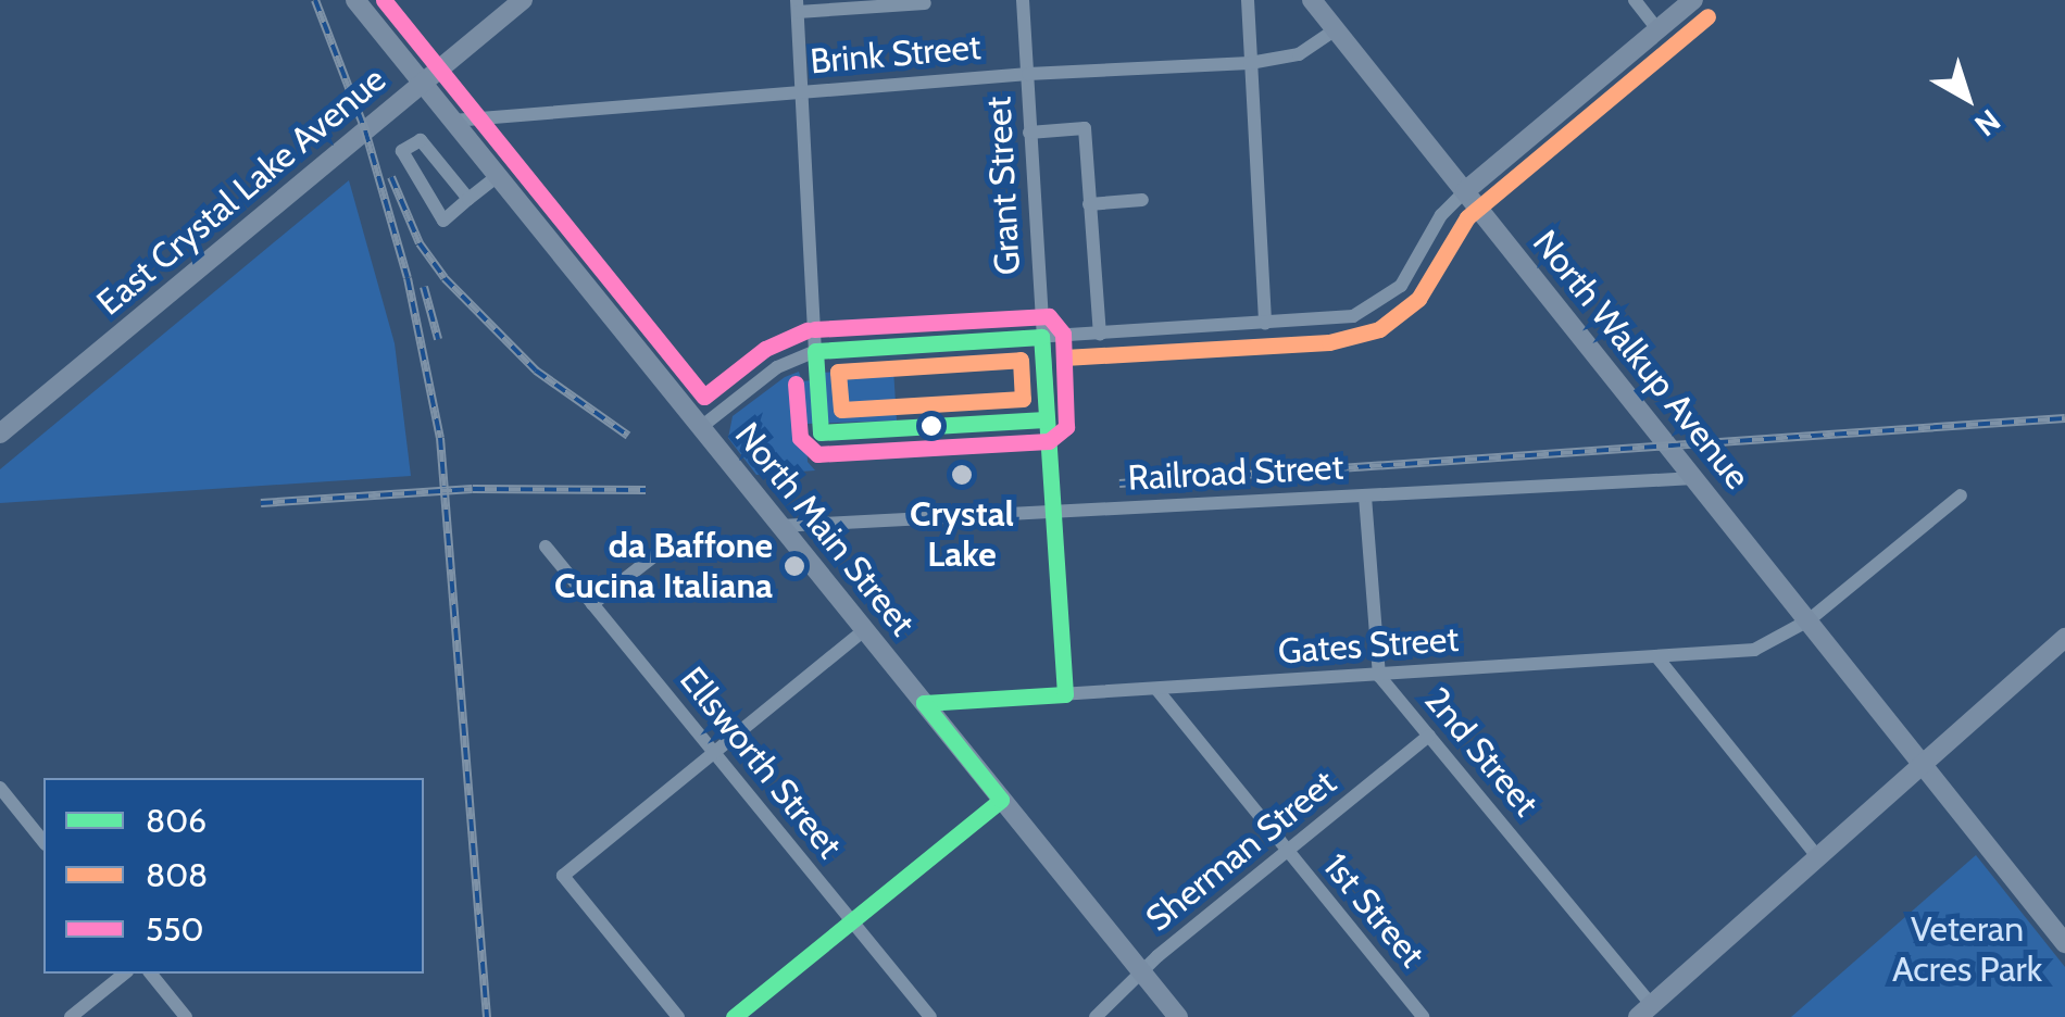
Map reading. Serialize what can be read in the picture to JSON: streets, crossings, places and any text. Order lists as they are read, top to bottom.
{
  "streets": {
    "street": [
      "Brink Street",
      "Grant Street",
      "East Crystal Lake Avenue",
      "North Walkup Avenue",
      "Railroad Street",
      "North Main Street",
      "Gates Street",
      "2nd Street",
      "Ellsworth Street",
      "Sherman Street",
      "1st Street"
    ]
  },
  "crossings": [
    ["Brink Street", "Grant Street"],
    ["Brink Street", "North Walkup Avenue"],
    ["Brink Street", "North Main Street"],
    ["Grant Street", "Railroad Street"],
    ["Grant Street", "Gates Street"],
    ["East Crystal Lake Avenue", "North Main Street"],
    ["North Walkup Avenue", "Railroad Street"],
    ["North Walkup Avenue", "Gates Street"],
    ["Railroad Street", "North Main Street"],
    ["Railroad Street", "2nd Street"],
    ["North Main Street", "Gates Street"],
    ["North Main Street", "Sherman Street"],
    ["Gates Street", "2nd Street"],
    ["Gates Street", "1st Street"],
    ["2nd Street", "Sherman Street"],
    ["Sherman Street", "1st Street"]
  ],
  "parks": ["Veteran Acres Park"],
  "places": ["Crystal Lake", "da Baffone Cucina Italiana"],
  "lines": ["transit line 550", "transit line 808", "transit line 806"],
  "legend": ["806", "808", "550"],
  "north": "bottom right"
}
